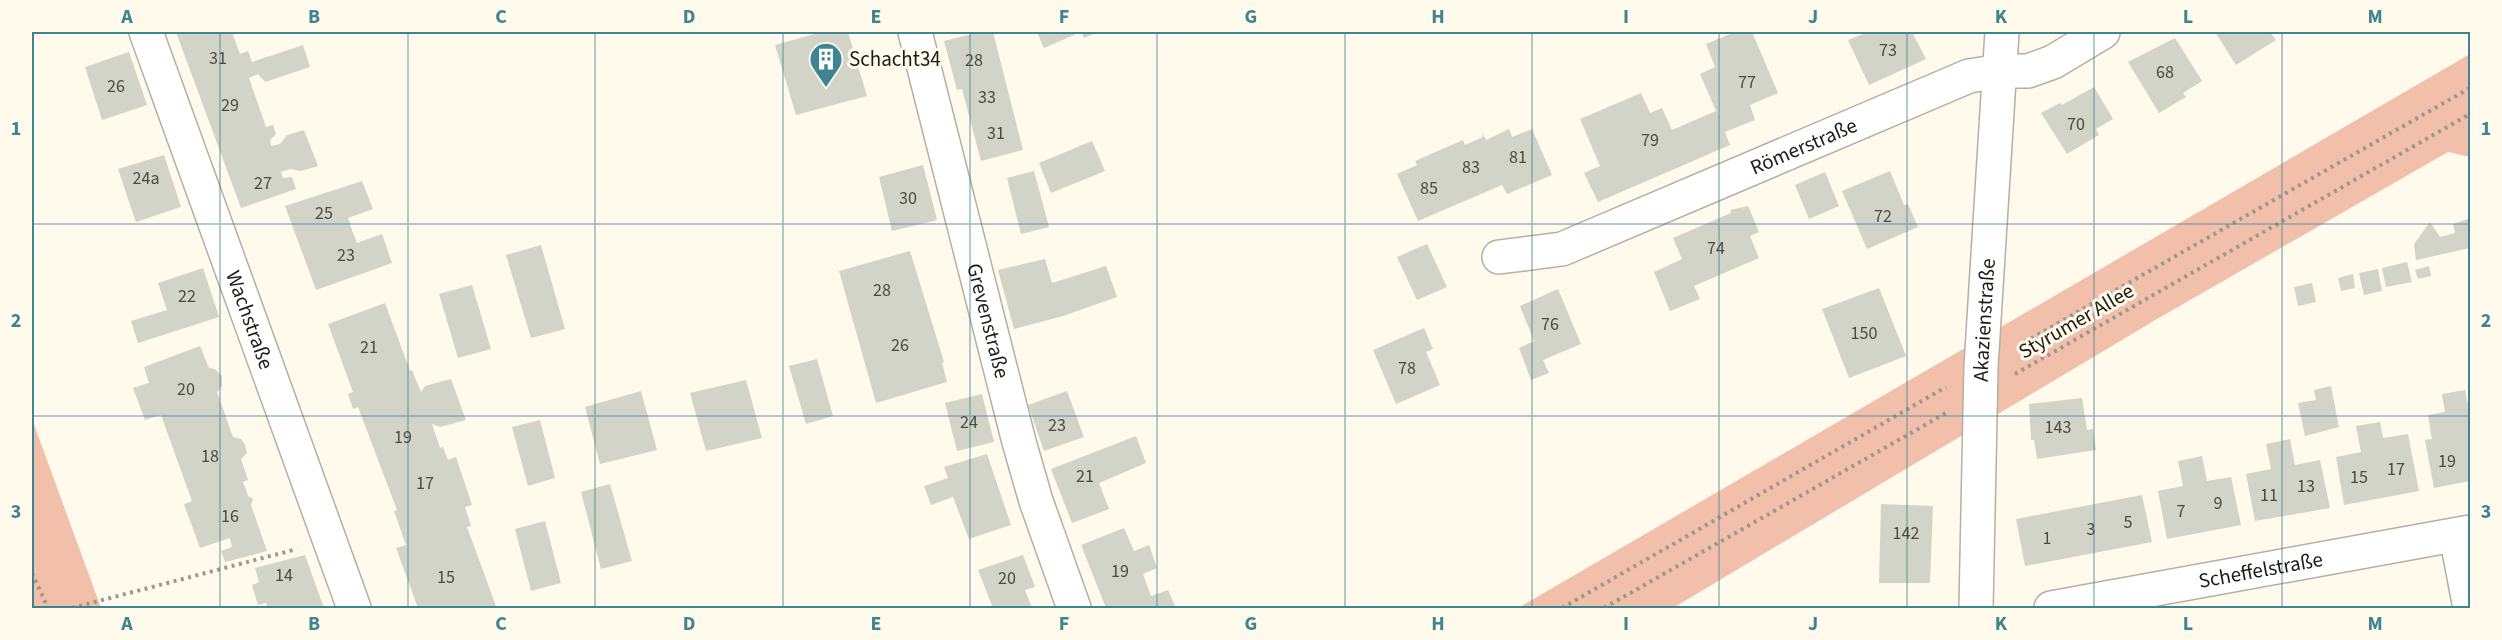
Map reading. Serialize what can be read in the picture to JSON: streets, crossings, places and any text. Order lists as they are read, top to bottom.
{
  "streets": {
    "street": [
      "Römerstraße",
      "Wachstraße",
      "Akazienstraße",
      "Grevenstraße",
      "Scheffelstraße"
    ],
    "path": ["Styrumer Allee"]
  },
  "crossings": [
    ["Römerstraße", "Akazienstraße"],
    ["Akazienstraße", "Styrumer Allee"]
  ],
  "places": {
    "building": ["Schacht34"]
  },
  "house_numbers": [
    "73",
    "31",
    "28",
    "68",
    "77",
    "26",
    "33",
    "29",
    "70",
    "31",
    "79",
    "81",
    "83",
    "24a",
    "27",
    "85",
    "30",
    "25",
    "72",
    "74",
    "23",
    "28",
    "22",
    "76",
    "150",
    "26",
    "21",
    "78",
    "20",
    "24",
    "23",
    "143",
    "19",
    "18",
    "19",
    "17",
    "21",
    "15",
    "17",
    "13",
    "11",
    "9",
    "7",
    "16",
    "5",
    "3",
    "142",
    "1",
    "19",
    "14",
    "15",
    "20"
  ],
  "grid": {
    "columns": [
      "A",
      "B",
      "C",
      "D",
      "E",
      "F",
      "G",
      "H",
      "I",
      "J",
      "K",
      "L",
      "M"
    ],
    "rows": ["1", "2", "3"]
  }
}
